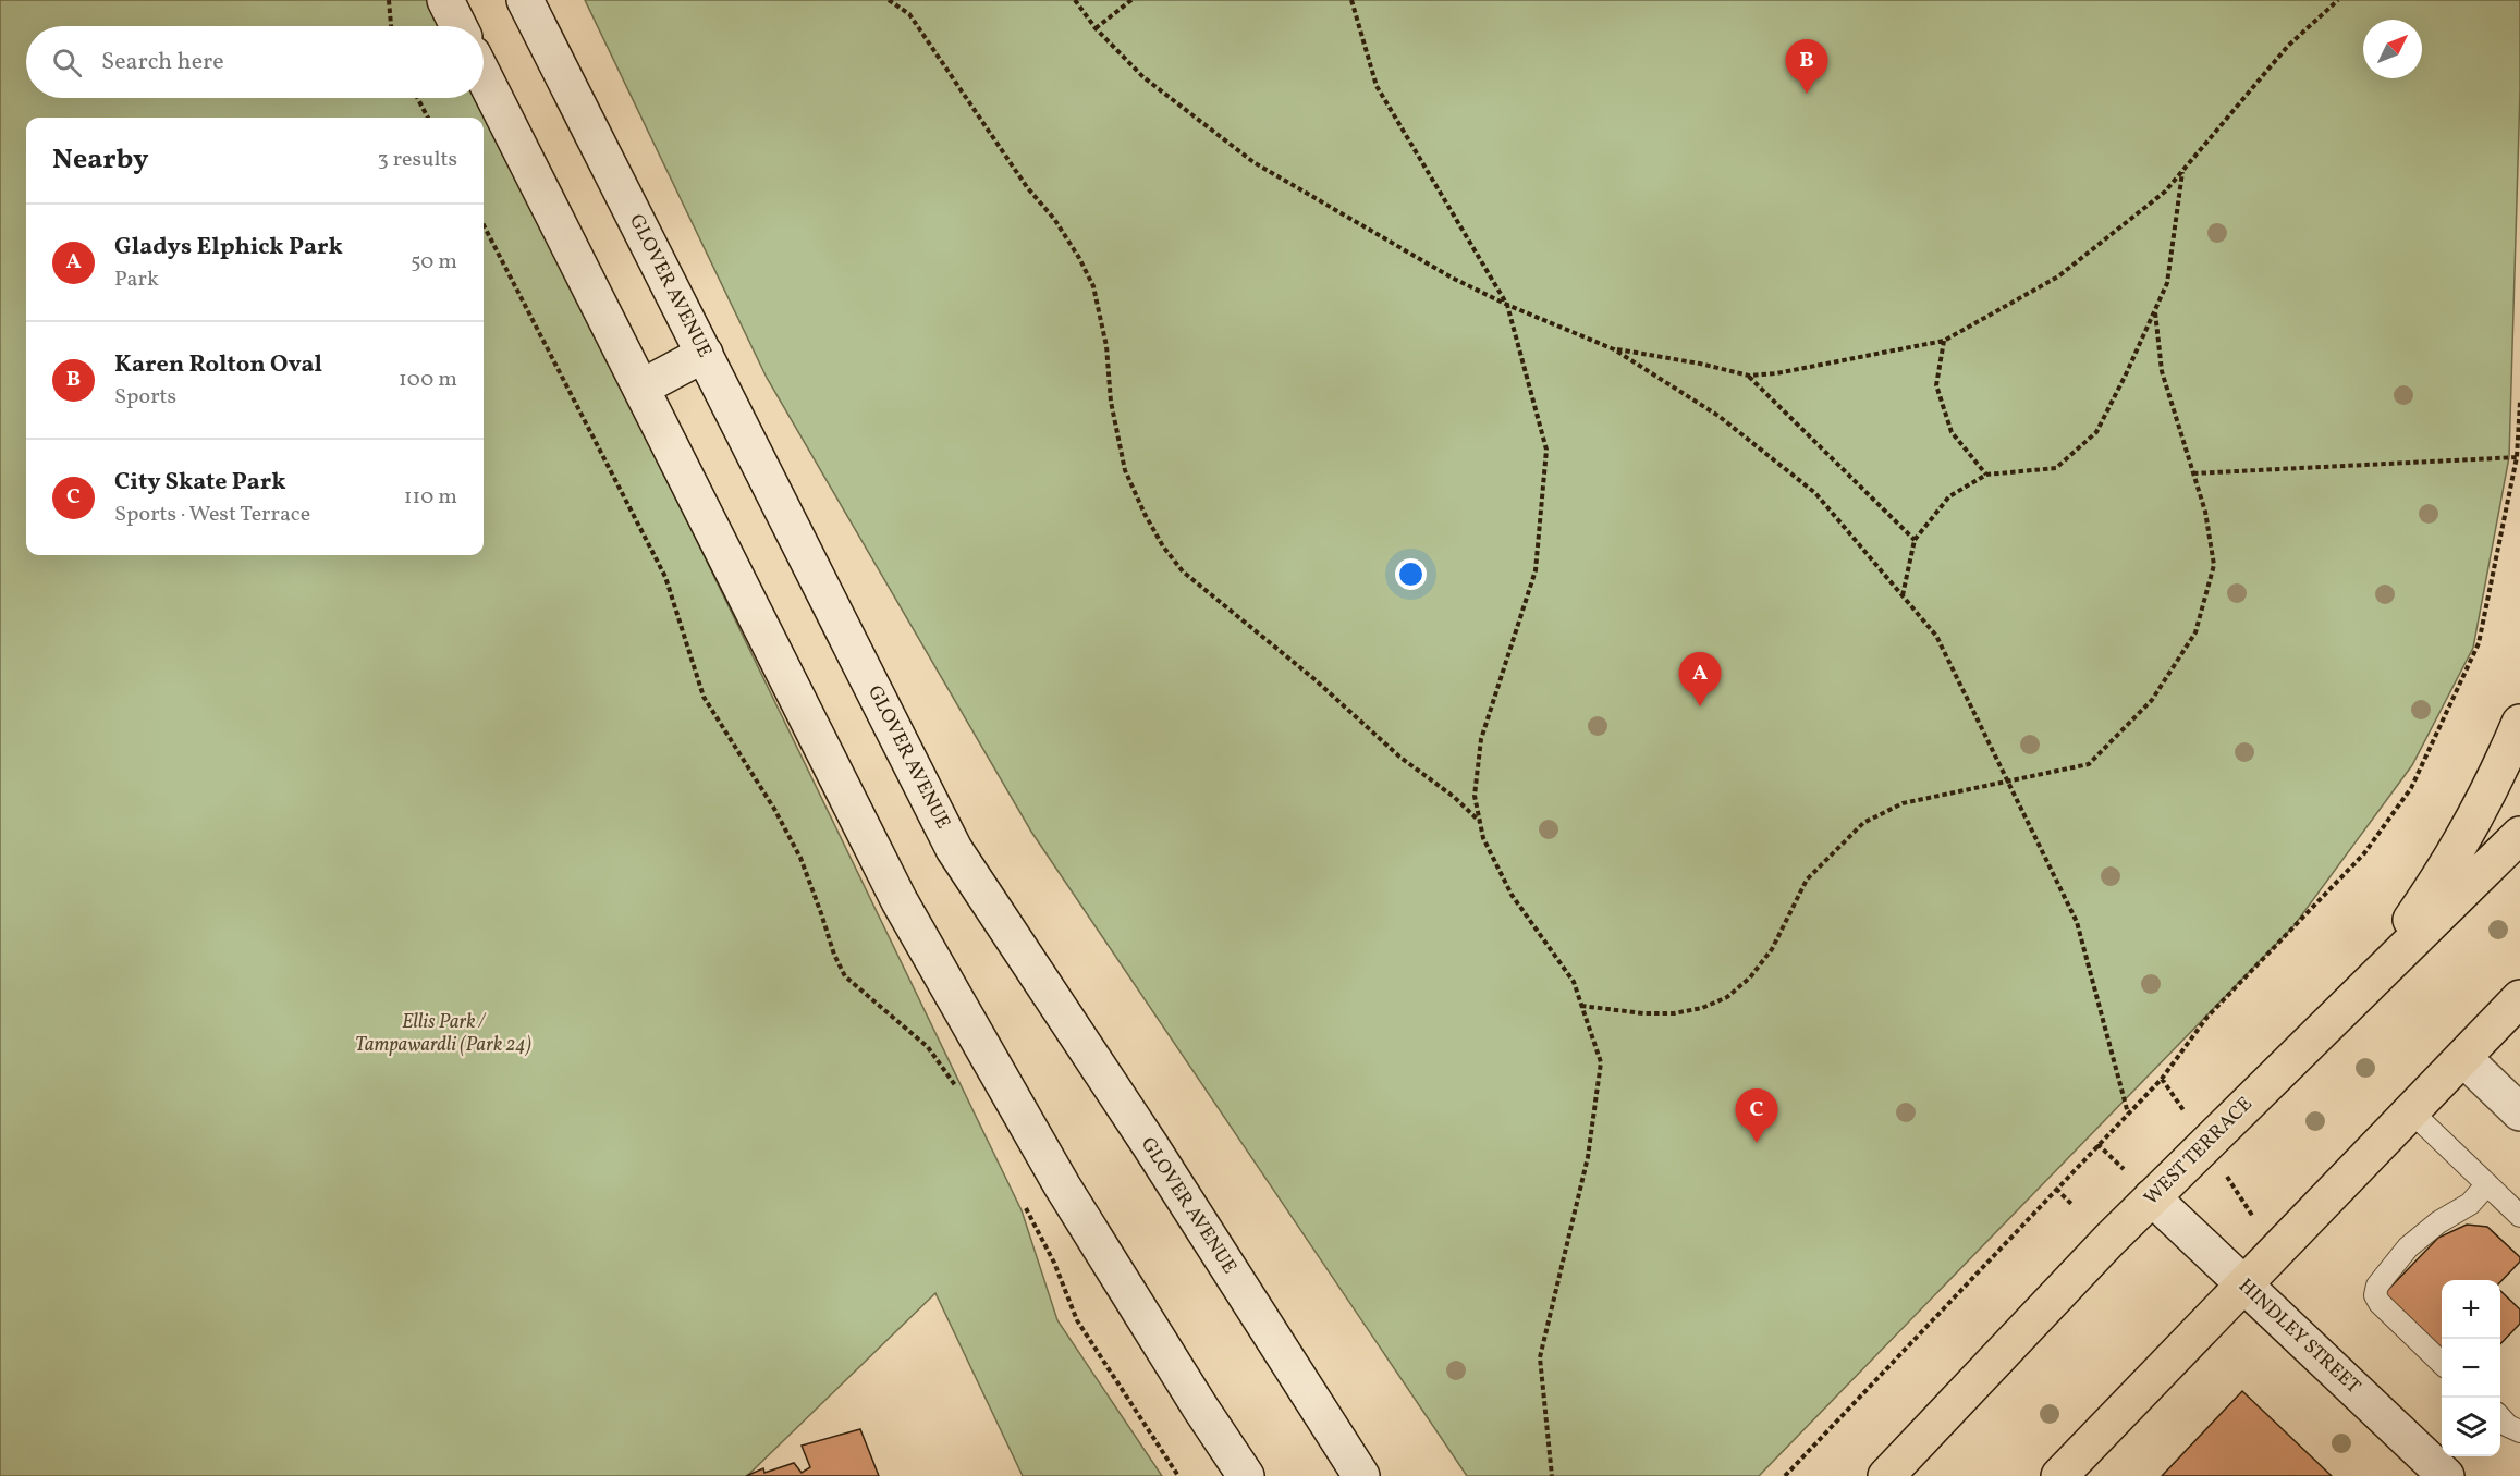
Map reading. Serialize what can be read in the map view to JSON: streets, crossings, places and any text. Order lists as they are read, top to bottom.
{
  "streets": {
    "main road": ["GLOVER AVENUE", "WEST TERRACE", "HINDLEY STREET"]
  },
  "crossings": [
    ["WEST TERRACE", "HINDLEY STREET"]
  ],
  "parks": ["Ellis Park / Tampawardli (Park 24)"],
  "north": "top right",
  "page": {
    "search": "Search here",
    "pins": ["B", "A", "C"],
    "heading": ["Nearby", "3 results"],
    "list": [
      {
        "mark": "A",
        "name": "Gladys Elphick Park",
        "note": "Park",
        "value": "50 m"
      },
      {
        "mark": "B",
        "name": "Karen Rolton Oval",
        "note": "Sports",
        "value": "100 m"
      },
      {
        "mark": "C",
        "name": "City Skate Park",
        "note": "Sports · West Terrace",
        "value": "110 m"
      }
    ],
    "map_buttons": ["+", "−"]
  }
}
